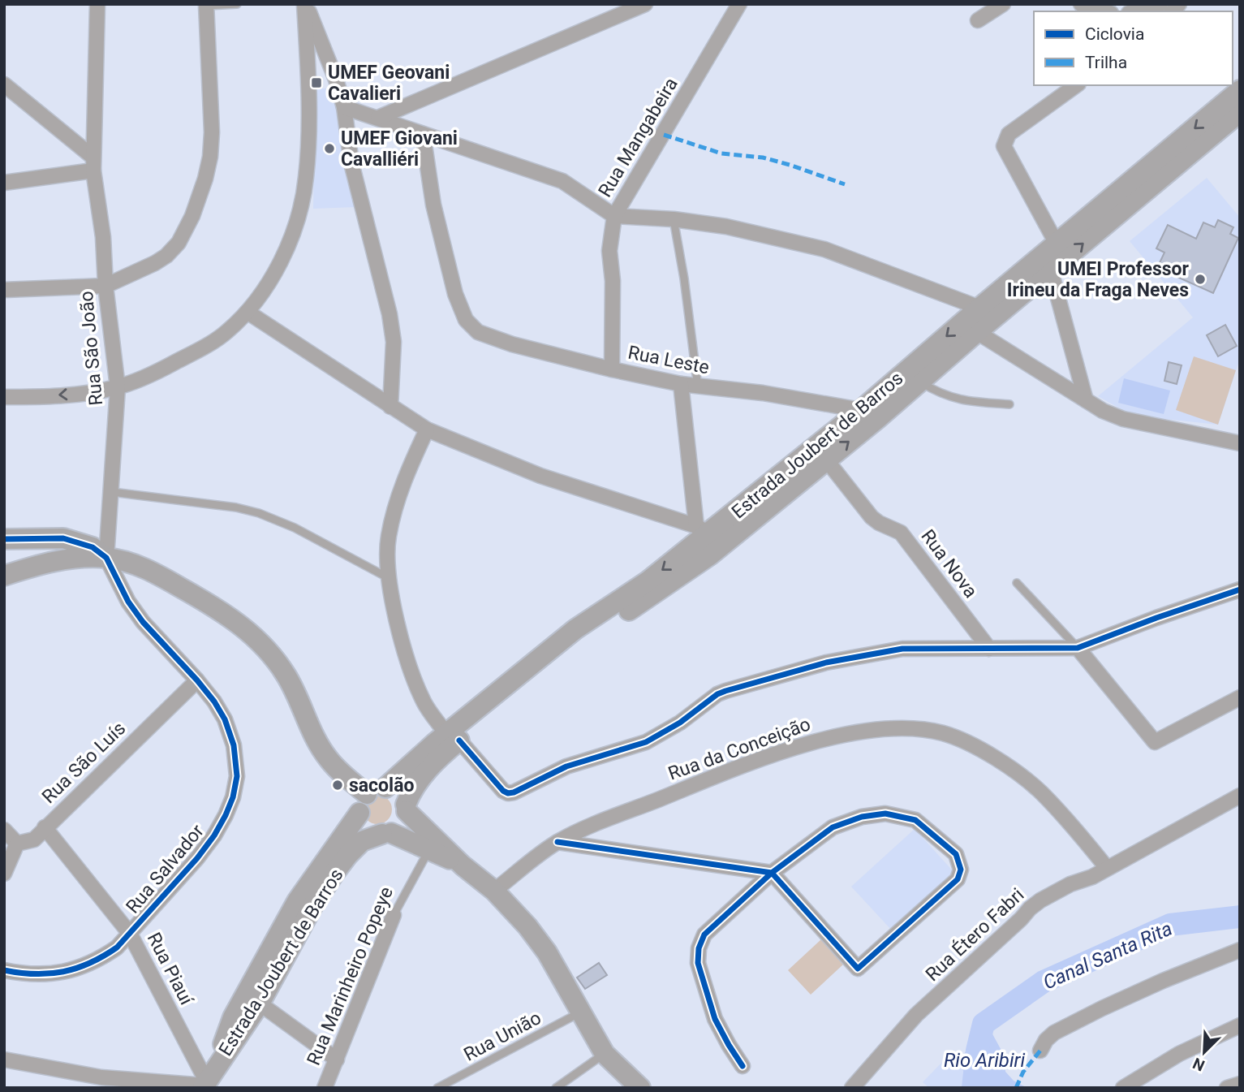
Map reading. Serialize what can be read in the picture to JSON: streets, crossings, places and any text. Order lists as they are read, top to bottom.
{
  "streets": {
    "main road": ["Estrada Joubert de Barros"],
    "street": [
      "Rua Mangabeira",
      "Rua São João",
      "Rua Leste",
      "Rua Nova",
      "Rua da Conceição",
      "Rua São Luís",
      "Rua Salvador",
      "Rua Étero Fabri",
      "Rua Piauí",
      "Rua Marinheiro Popeye"
    ],
    "lane": ["Rua União"]
  },
  "crossings": [
    ["Rua Mangabeira", "Rua Leste"],
    ["Rua São João", "Rua Salvador"],
    ["Rua Leste", "Estrada Joubert de Barros"],
    ["Estrada Joubert de Barros", "Rua Nova"],
    ["Estrada Joubert de Barros", "Rua Piauí"],
    ["Rua da Conceição", "Rua Étero Fabri"],
    ["Rua São Luís", "Rua Salvador"],
    ["Rua São Luís", "Rua Piauí"],
    ["Rua Salvador", "Rua Piauí"]
  ],
  "water": ["Canal Santa Rita", "Rio Aribiri"],
  "places": {
    "transit": ["UMEF Geovani Cavalieri"],
    "other": ["UMEF Giovani Cavalliéri", "UMEI Professor Irineu da Fraga Neves", "sacolão"]
  },
  "legend": ["Ciclovia", "Trilha"],
  "north": "bottom left"
}
